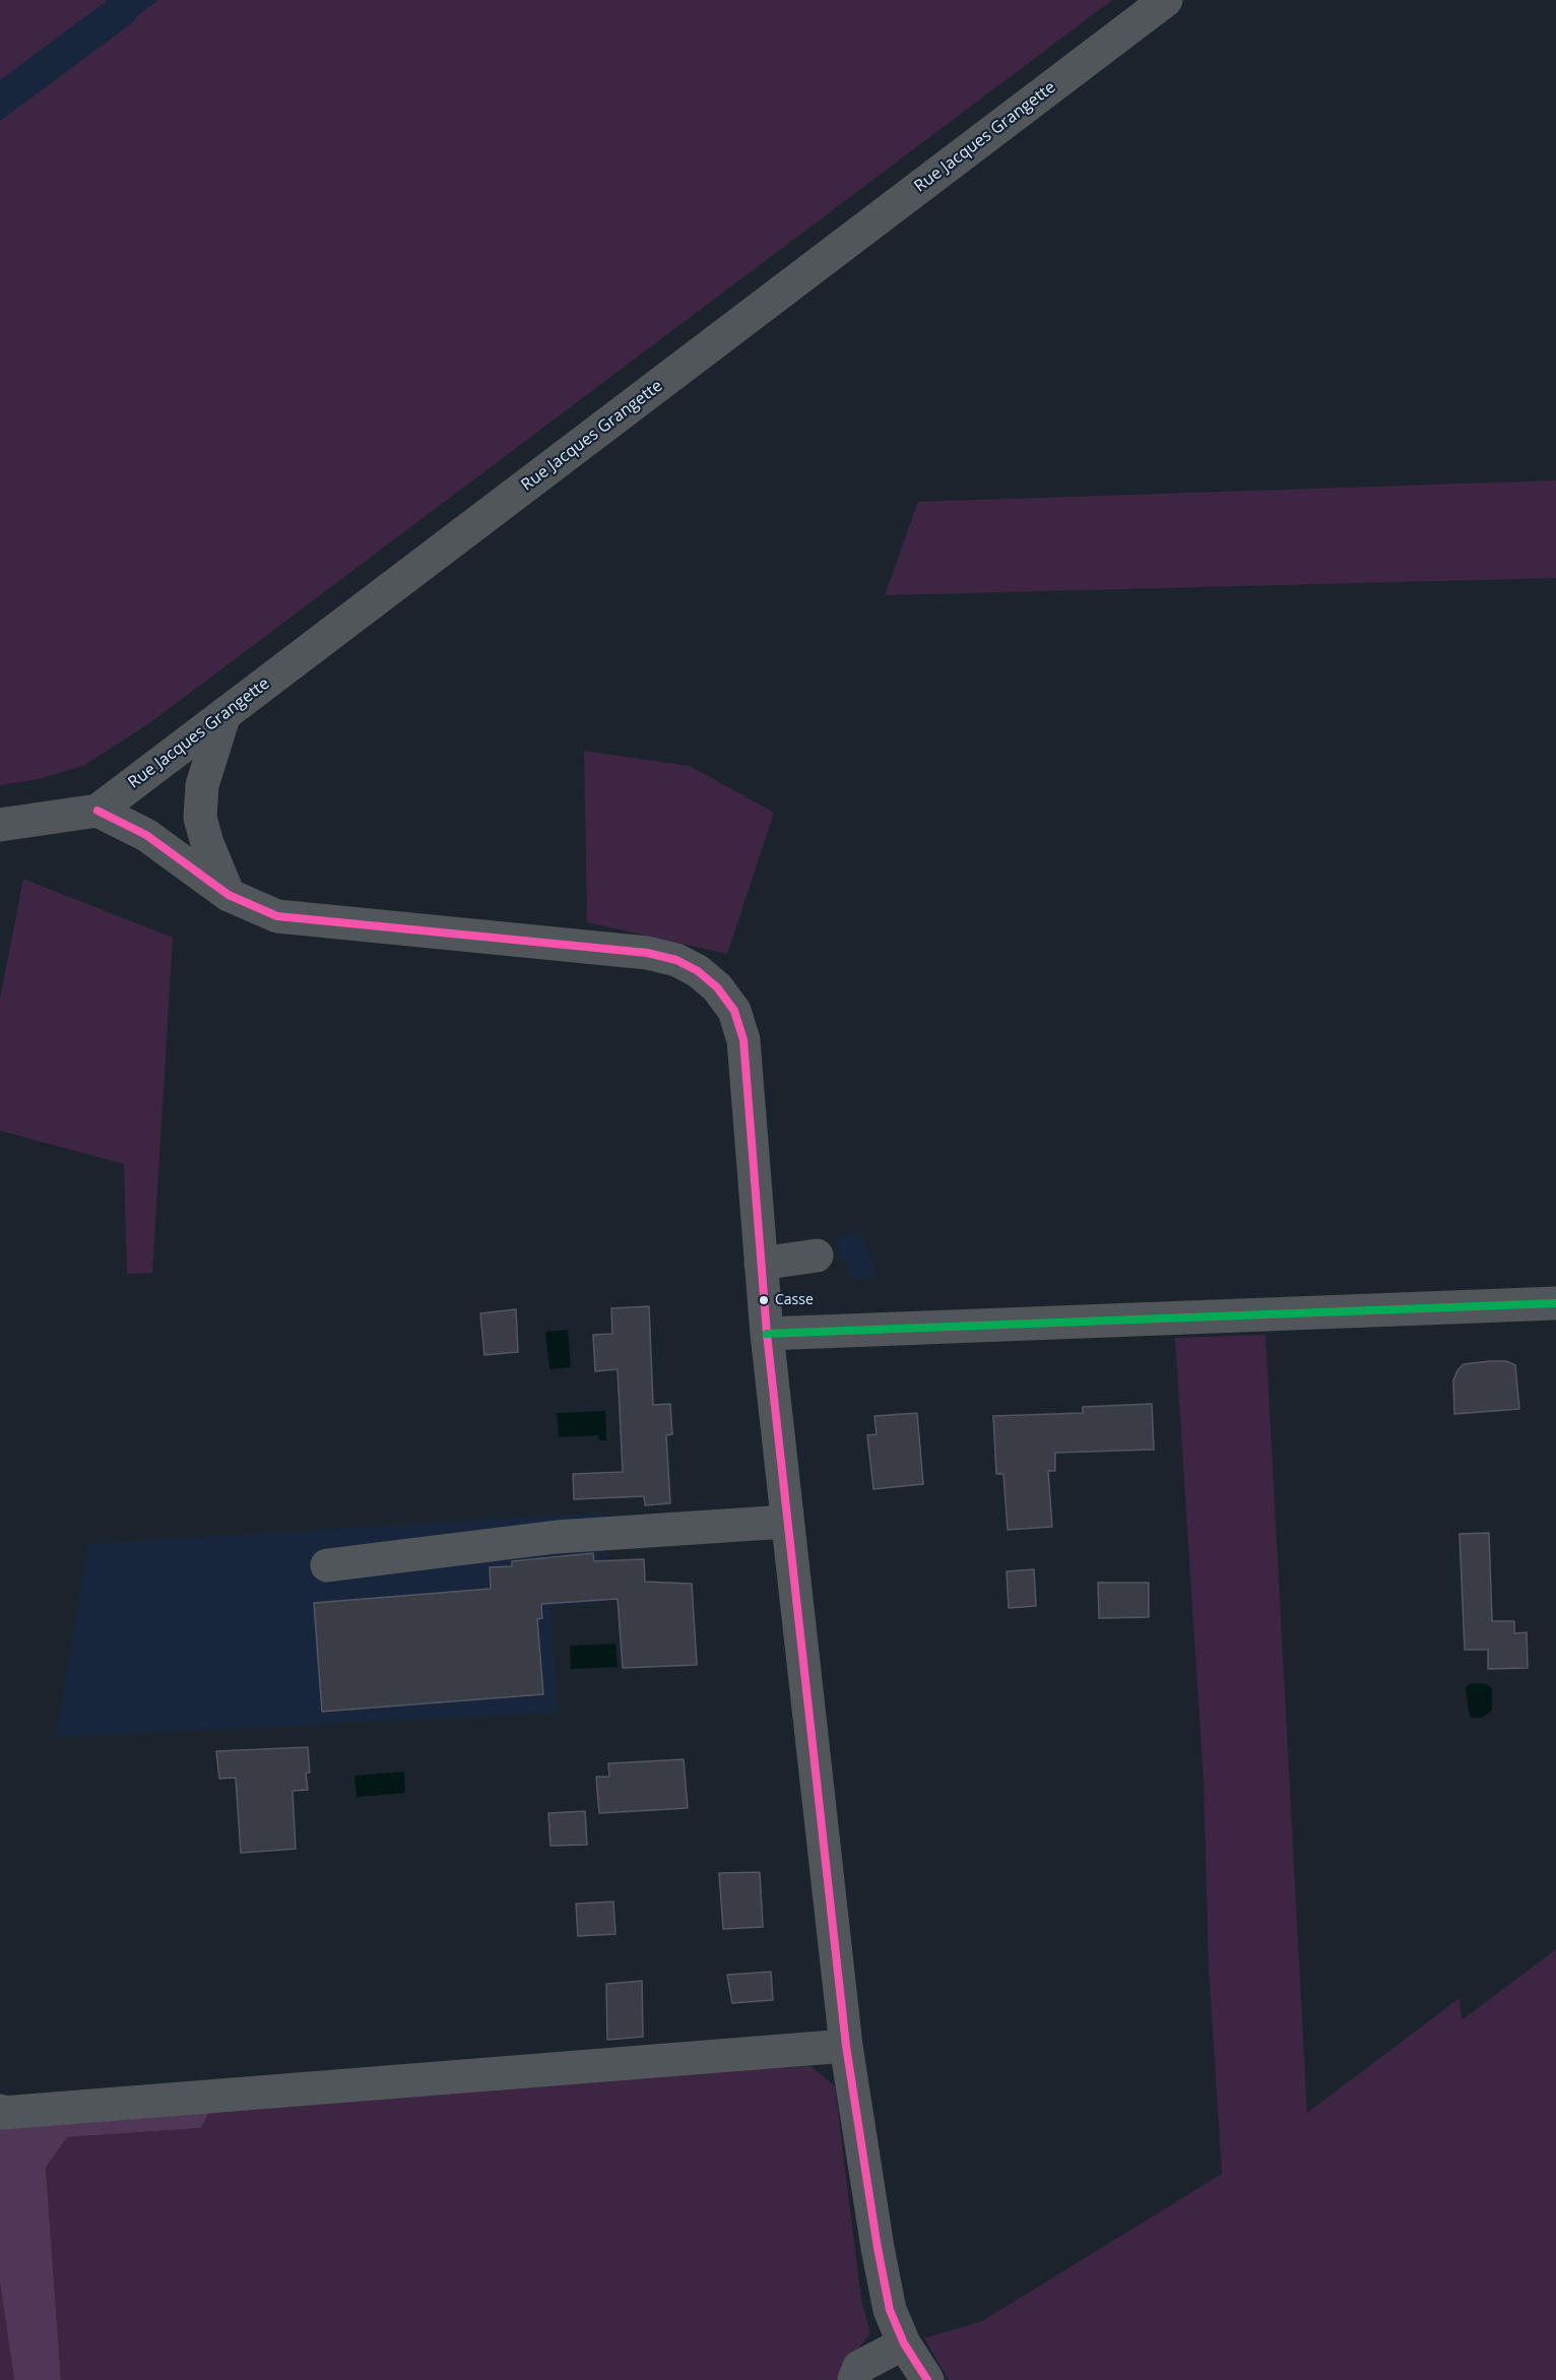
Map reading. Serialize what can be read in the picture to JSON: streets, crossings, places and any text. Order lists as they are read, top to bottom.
{
  "streets": {
    "street": ["Rue Jacques Grangette"]
  },
  "places": ["Casse"]
}
